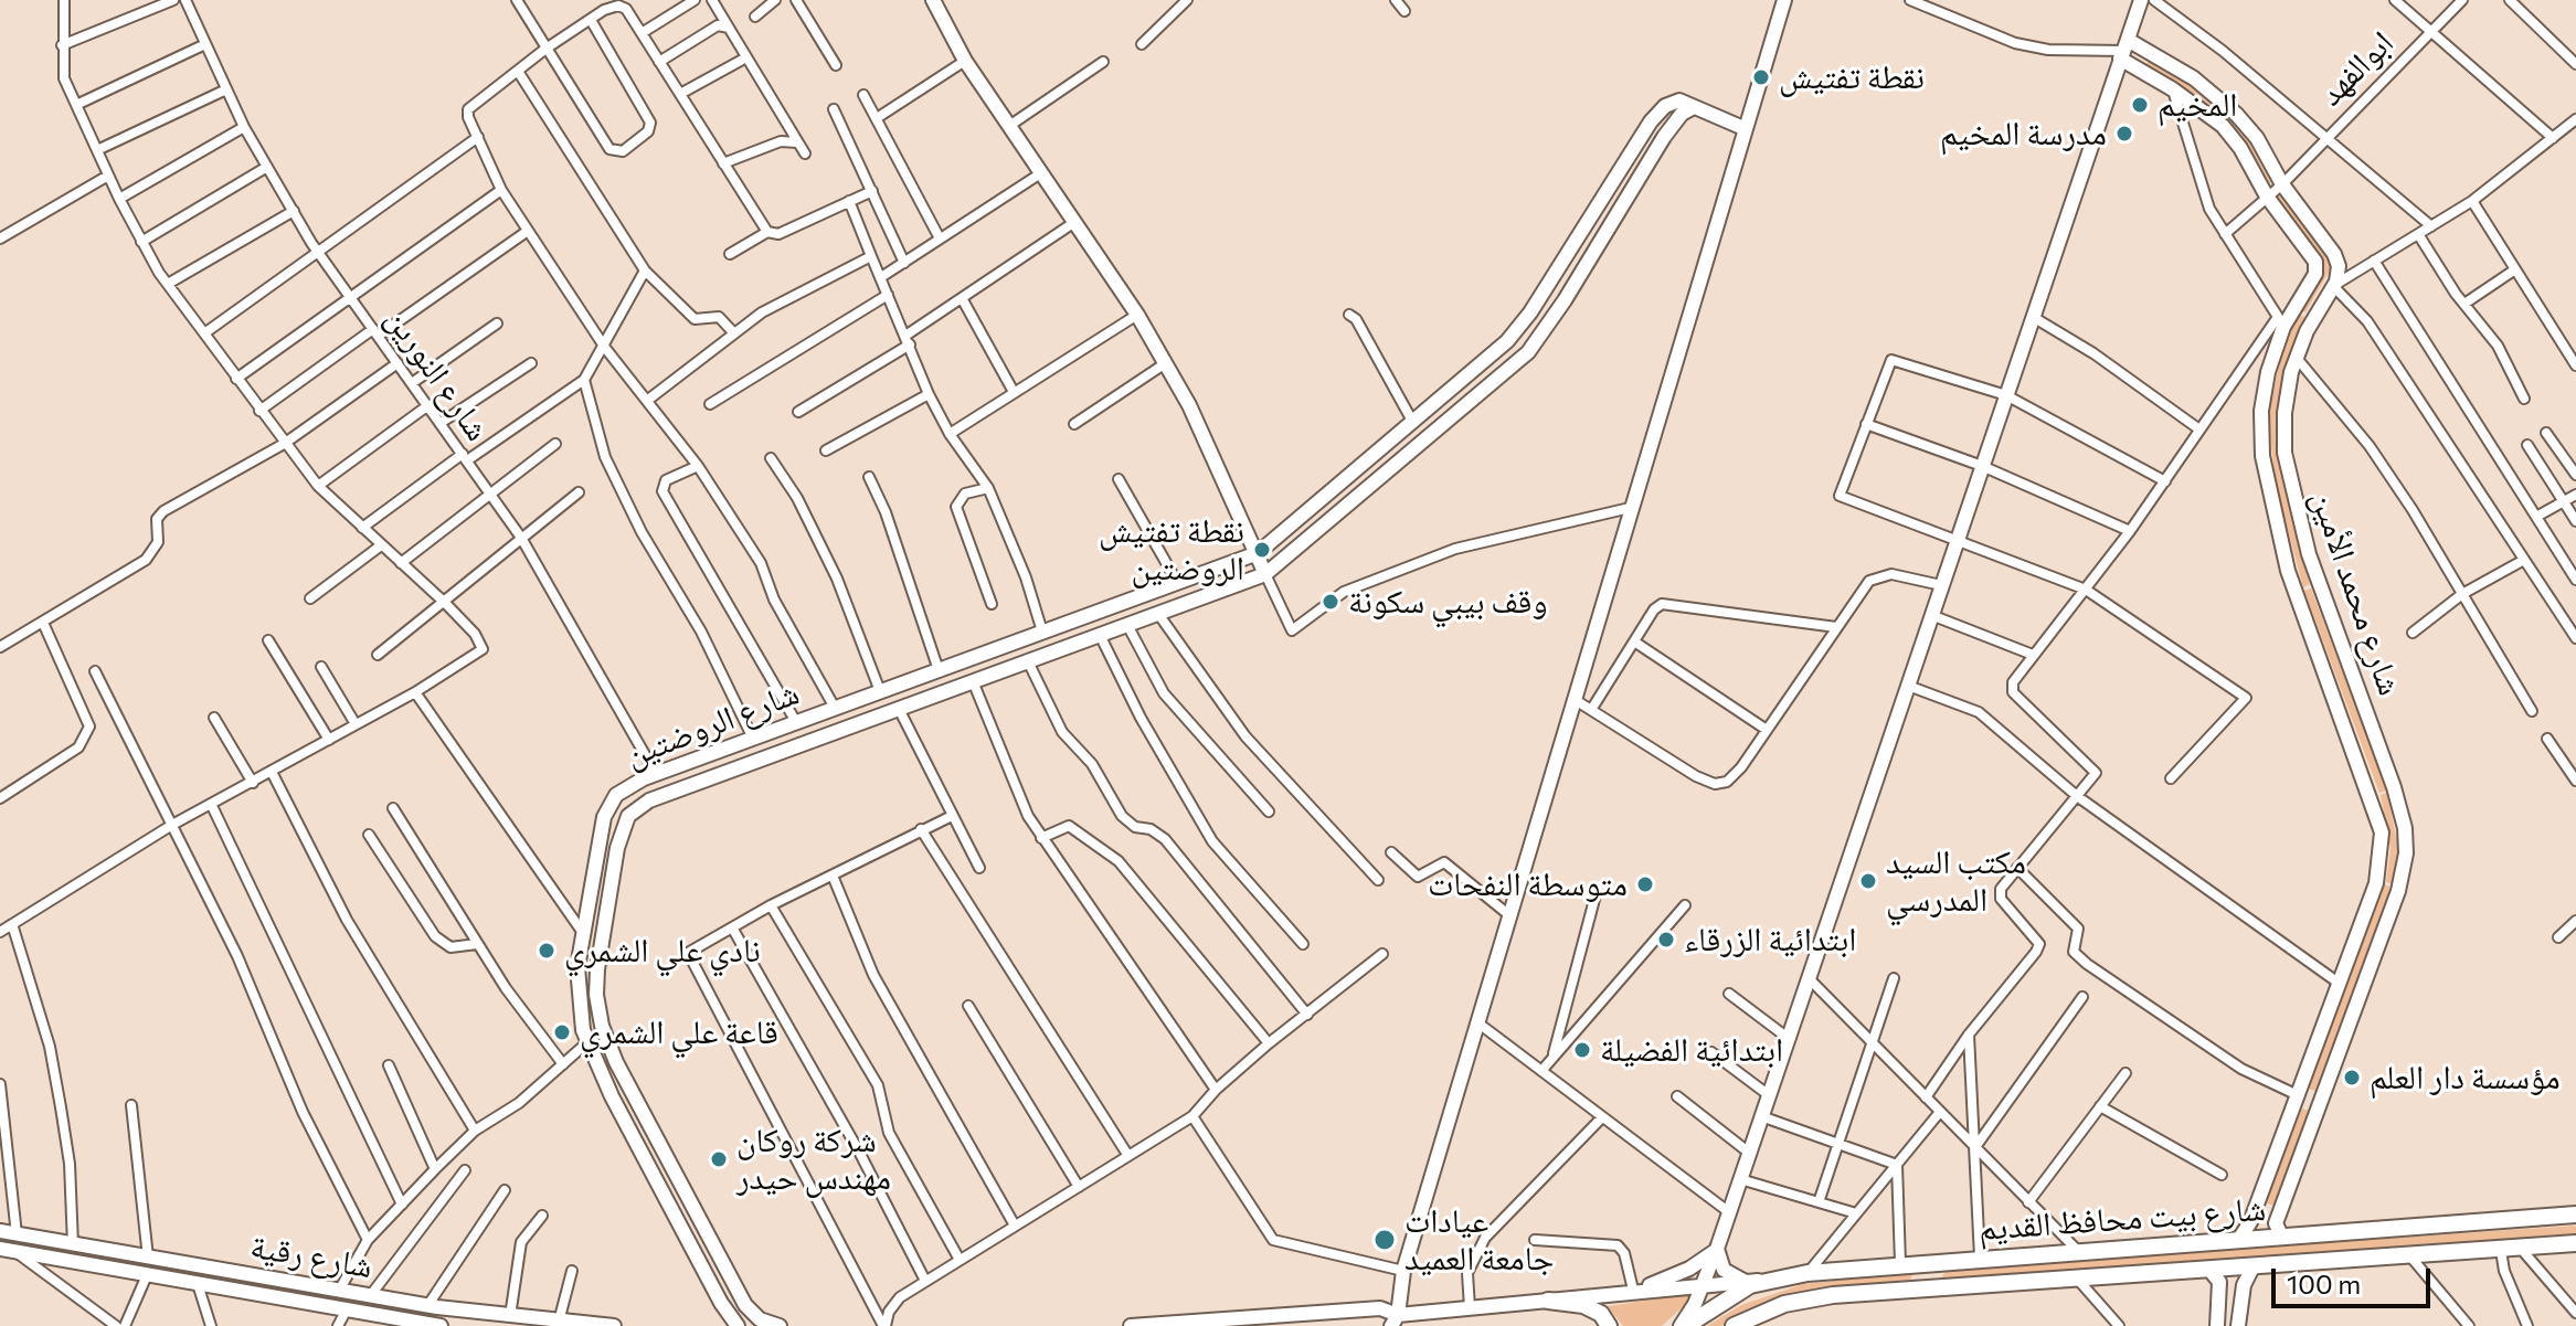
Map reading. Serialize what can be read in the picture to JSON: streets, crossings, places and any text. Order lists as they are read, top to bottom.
{
  "streets": {
    "main road": [
      "شارع محمد الأمين",
      "شارع الروضتين",
      "شارع بيت محافظ القديم",
      "شارع رقية"
    ],
    "street": ["ابوالفهد", "شارع النورين"]
  },
  "crossings": [
    ["شارع النورين", "شارع الروضتين"],
    ["شارع محمد الأمين", "شارع بيت محافظ القديم"]
  ],
  "places": [
    "نقطة تفتيش",
    "المخيم",
    "مدرسة المخيم",
    "نقطة تفتيش الروضتين",
    "وقف بيبي سكونة",
    "مكتب السيد المدرسي",
    "متوسطة النفحات",
    "ابتدائية الزرقاء",
    "نادي علي الشمري",
    "قاعة علي الشمري",
    "ابتدائية الفضيلة",
    "مؤسسة دار العلم",
    "شركة روكان مهندس حيدر",
    "عيادات جامعة العميد"
  ],
  "scale_bar": "100 m"
}
